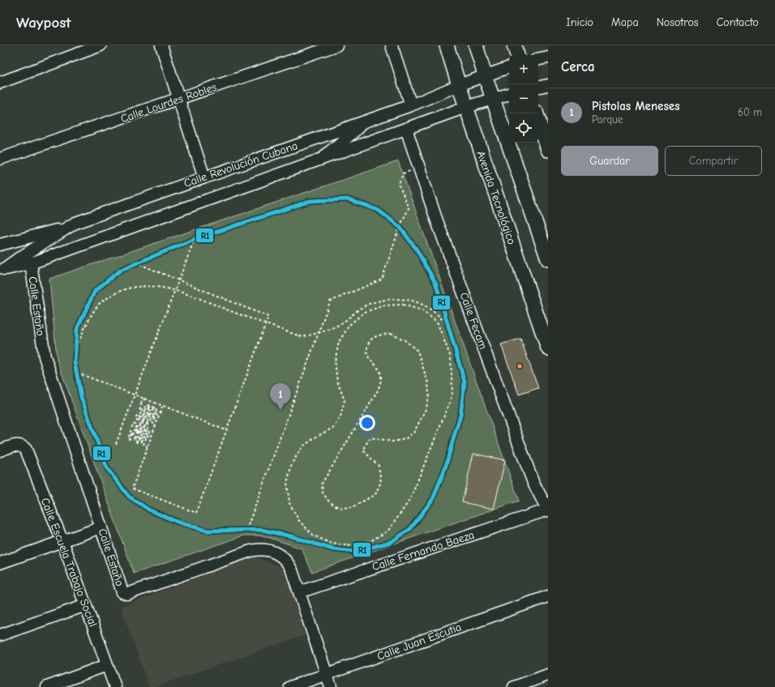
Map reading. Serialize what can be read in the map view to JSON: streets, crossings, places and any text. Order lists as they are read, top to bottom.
{
  "streets": {
    "main road": ["Avenida Tecnológico"],
    "street": [
      "Calle Lourdes Robles",
      "Calle Revolución Cubana",
      "Calle Estaño",
      "Calle Fecam",
      "Calle Fernando Baeza",
      "Calle Escuela Trabajo Social",
      "Calle Juan Escutia"
    ]
  },
  "crossings": [
    ["Calle Revolución Cubana", "Avenida Tecnológico"],
    ["Calle Revolución Cubana", "Calle Estaño"],
    ["Calle Revolución Cubana", "Calle Fecam"],
    ["Calle Estaño", "Calle Fernando Baeza"],
    ["Calle Estaño", "Calle Juan Escutia"],
    ["Calle Fecam", "Calle Fernando Baeza"]
  ],
  "lines": ["transit line R1"],
  "page": {
    "header": "Waypost",
    "nav": [
      "Inicio",
      "Mapa",
      "Nosotros",
      "Contacto"
    ],
    "heading": "Cerca",
    "map_buttons": ["+", "−"],
    "list": [
      {
        "mark": "1",
        "name": "Pistolas Meneses",
        "note": "Parque",
        "value": "60 m"
      }
    ],
    "buttons": ["Guardar", "Compartir"],
    "pins": "1"
  }
}
